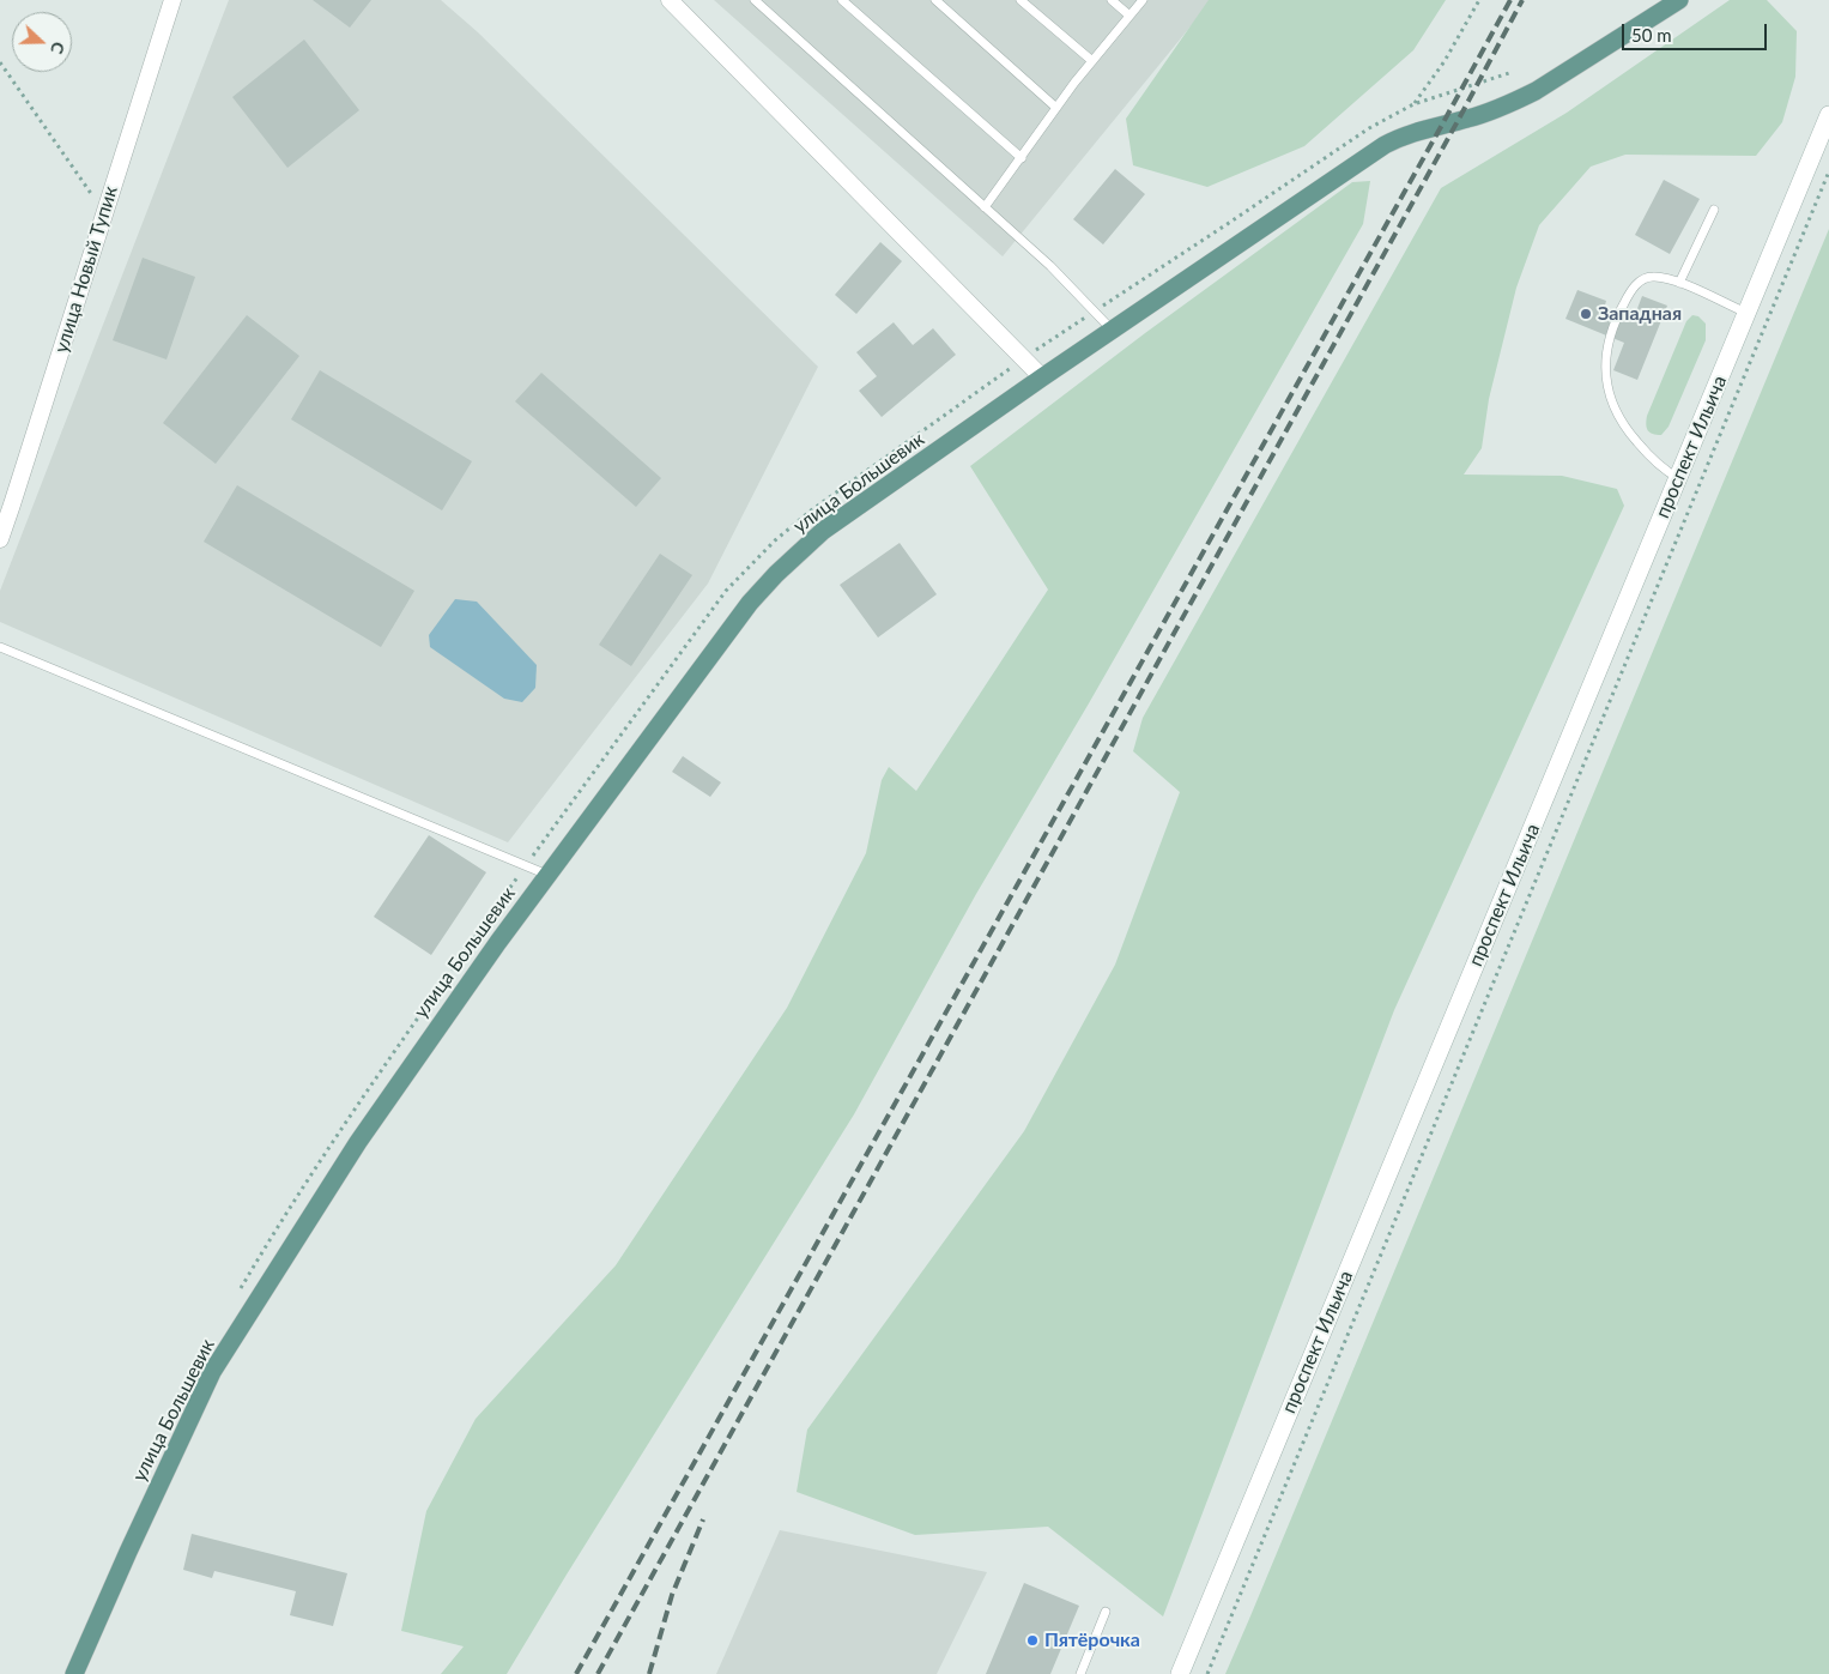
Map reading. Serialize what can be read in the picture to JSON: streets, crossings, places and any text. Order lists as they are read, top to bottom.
{
  "streets": {
    "main road": ["улица Большевик"],
    "street": ["улица Новый Тупик", "проспект Ильича"]
  },
  "places": ["Западная", "Пятёрочка"],
  "scale_bar": "50 m",
  "north": "right"
}
